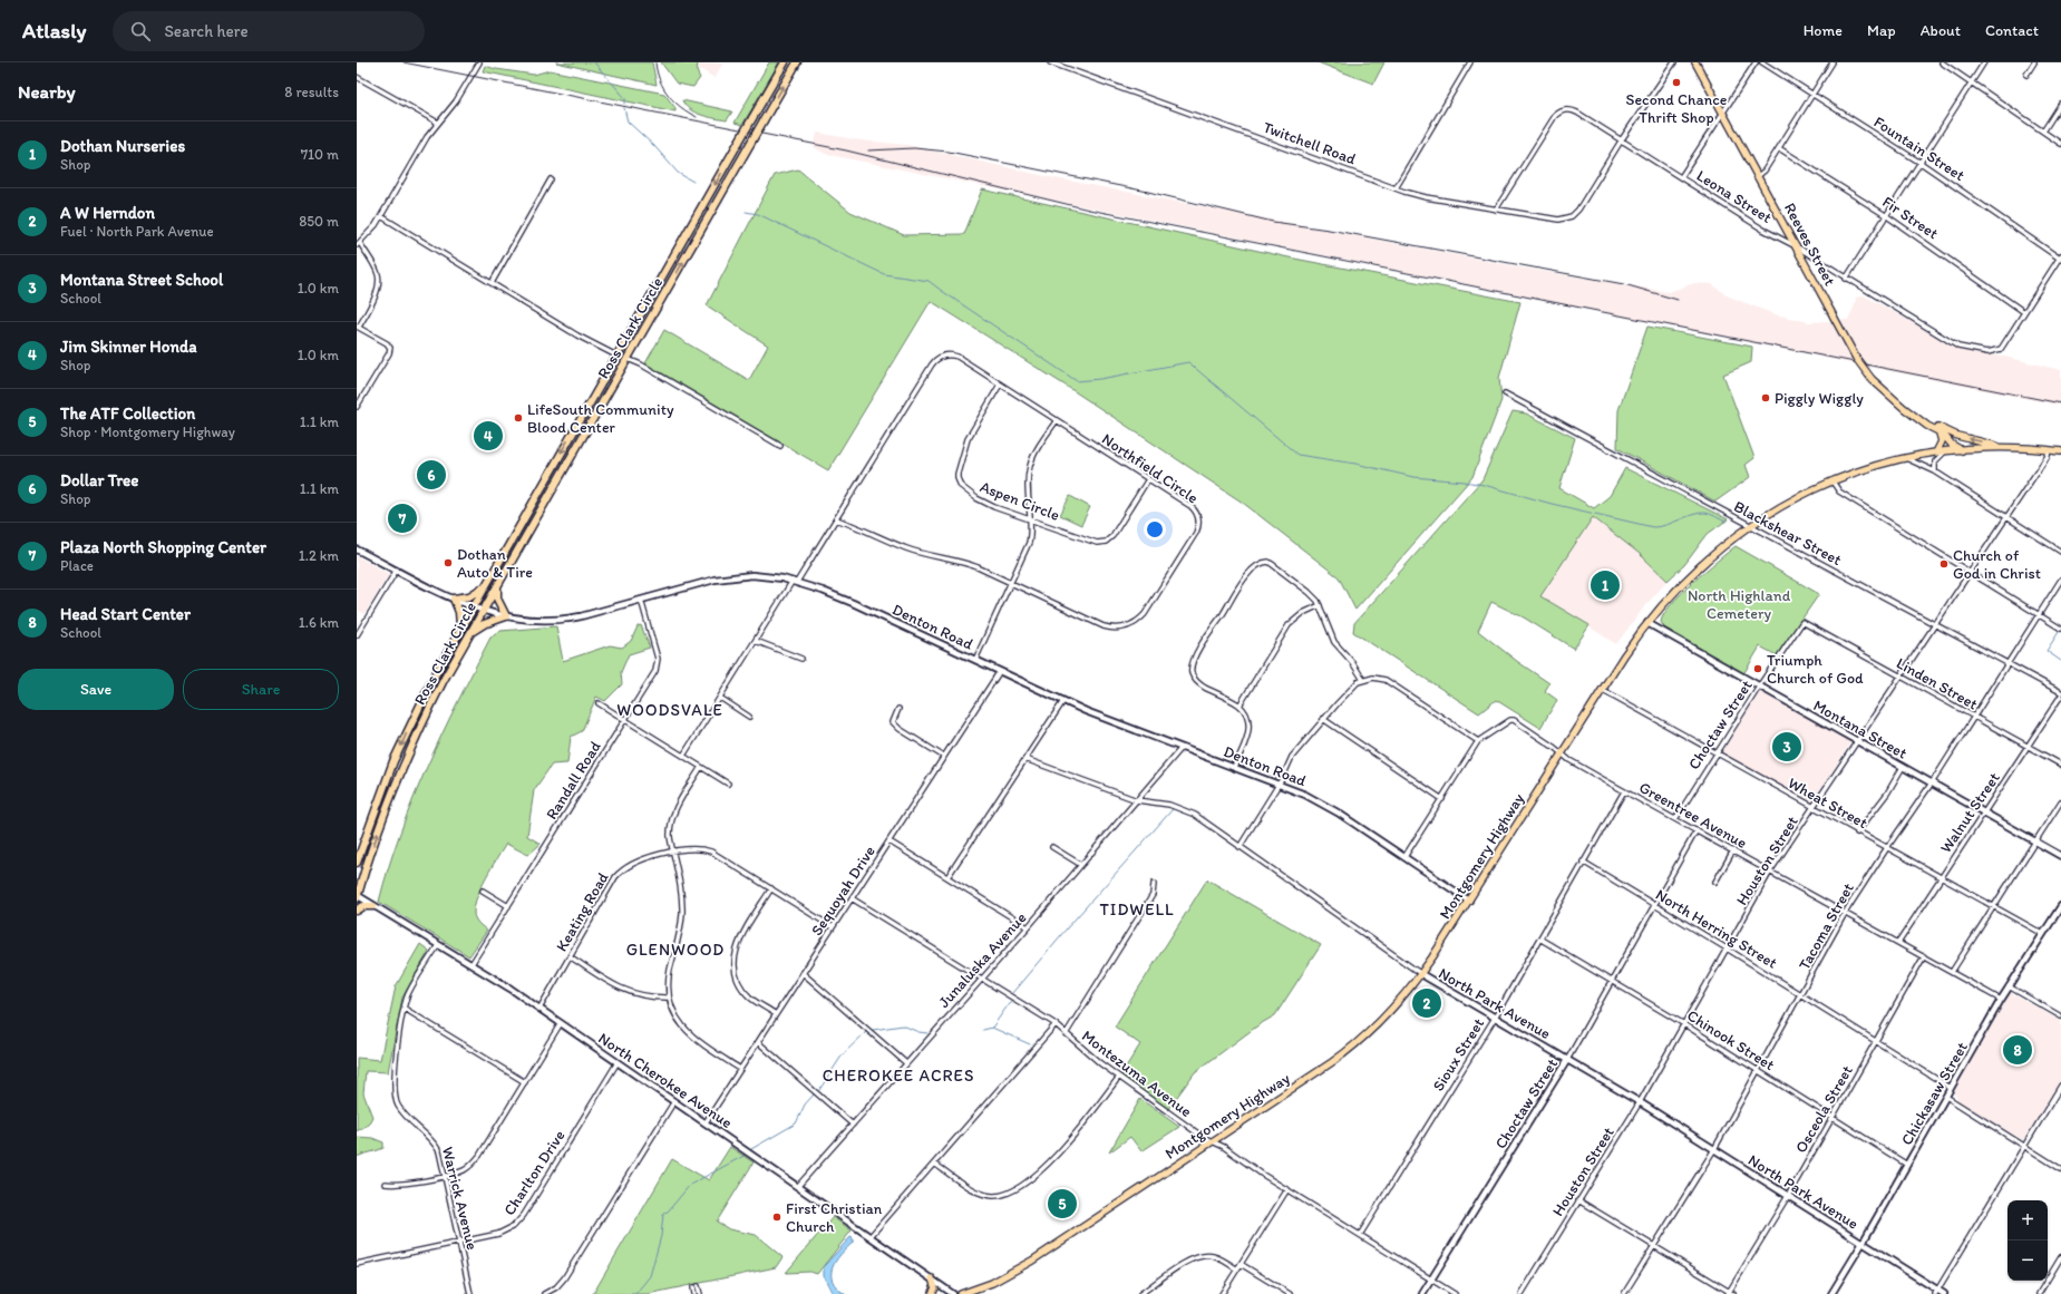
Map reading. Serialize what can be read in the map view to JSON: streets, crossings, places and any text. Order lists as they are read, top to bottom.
{
  "streets": {
    "highway": ["Ross Clark Circle"],
    "main road": ["Reeves Street", "Montgomery Highway"],
    "street": [
      "Twitchell Road",
      "Fountain Street",
      "Leona Street",
      "Fir Street",
      "Northfield Circle",
      "Aspen Circle",
      "Blackshear Street",
      "Denton Road",
      "Linden Street",
      "Choctaw Street",
      "Montana Street",
      "Randall Road",
      "Wheat Street",
      "Walnut Street",
      "Greentree Avenue",
      "Houston Street",
      "Sequoyah Drive",
      "Keating Road",
      "Tacoma Street",
      "North Herring Street",
      "Junaluska Avenue",
      "North Park Avenue",
      "Chinook Street",
      "Sioux Street",
      "Montezuma Avenue",
      "North Cherokee Avenue",
      "Chickasaw Street",
      "Osceola Street",
      "Charlton Drive",
      "Warrick Avenue"
    ]
  },
  "crossings": [
    ["Twitchell Road", "Leona Street"],
    ["Leona Street", "Fir Street"],
    ["Leona Street", "Reeves Street"],
    ["Reeves Street", "Montgomery Highway"],
    ["Ross Clark Circle", "Denton Road"],
    ["Ross Clark Circle", "North Cherokee Avenue"],
    ["Northfield Circle", "Aspen Circle"],
    ["Northfield Circle", "Denton Road"],
    ["Blackshear Street", "Montgomery Highway"],
    ["Blackshear Street", "Houston Street"],
    ["Blackshear Street", "Tacoma Street"],
    ["Denton Road", "Randall Road"],
    ["Denton Road", "Montgomery Highway"],
    ["Denton Road", "Sequoyah Drive"],
    ["Denton Road", "Junaluska Avenue"],
    ["Linden Street", "Choctaw Street"],
    ["Linden Street", "Walnut Street"],
    ["Linden Street", "Houston Street"],
    ["Linden Street", "Tacoma Street"],
    ["Choctaw Street", "Montana Street"],
    ["Choctaw Street", "Wheat Street"],
    ["Choctaw Street", "Greentree Avenue"],
    ["Choctaw Street", "North Herring Street"],
    ["Choctaw Street", "North Park Avenue"],
    ["Choctaw Street", "Chinook Street"],
    ["Choctaw Street", "Montezuma Avenue"],
    ["Montana Street", "Walnut Street"],
    ["Montana Street", "Montgomery Highway"],
    ["Montana Street", "Houston Street"],
    ["Montana Street", "Tacoma Street"],
    ["Randall Road", "North Cherokee Avenue"],
    ["Wheat Street", "Walnut Street"],
    ["Wheat Street", "Montgomery Highway"],
    ["Wheat Street", "Houston Street"],
    ["Wheat Street", "Tacoma Street"],
    ["Wheat Street", "Chickasaw Street"],
    ["Walnut Street", "Greentree Avenue"],
    ["Greentree Avenue", "Montgomery Highway"],
    ["Greentree Avenue", "Houston Street"],
    ["Greentree Avenue", "Tacoma Street"],
    ["Greentree Avenue", "Sioux Street"],
    ["Greentree Avenue", "Chickasaw Street"],
    ["Greentree Avenue", "Osceola Street"],
    ["Montgomery Highway", "North Park Avenue"],
    ["Montgomery Highway", "Montezuma Avenue"],
    ["Houston Street", "North Herring Street"],
    ["Houston Street", "North Park Avenue"],
    ["Houston Street", "Chinook Street"],
    ["Sequoyah Drive", "Keating Road"],
    ["Sequoyah Drive", "Montezuma Avenue"],
    ["Sequoyah Drive", "North Cherokee Avenue"],
    ["Keating Road", "North Cherokee Avenue"],
    ["Tacoma Street", "North Herring Street"],
    ["Tacoma Street", "North Park Avenue"],
    ["Tacoma Street", "Chinook Street"],
    ["North Herring Street", "Sioux Street"],
    ["North Herring Street", "Chickasaw Street"],
    ["North Herring Street", "Osceola Street"],
    ["Junaluska Avenue", "North Park Avenue"],
    ["Junaluska Avenue", "Montezuma Avenue"],
    ["Junaluska Avenue", "North Cherokee Avenue"],
    ["North Park Avenue", "Sioux Street"],
    ["North Park Avenue", "Chickasaw Street"],
    ["North Park Avenue", "Osceola Street"],
    ["Chinook Street", "Sioux Street"],
    ["Chinook Street", "Chickasaw Street"],
    ["Chinook Street", "Osceola Street"],
    ["Sioux Street", "Montezuma Avenue"],
    ["North Cherokee Avenue", "Charlton Drive"],
    ["North Cherokee Avenue", "Warrick Avenue"],
    ["Charlton Drive", "Warrick Avenue"]
  ],
  "districts": [
    "WOODSVALE",
    "TIDWELL",
    "GLENWOOD",
    "CHEROKEE ACRES"
  ],
  "parks": ["North Highland Cemetery"],
  "places": [
    "Second Chance Thrift Shop",
    "Piggly Wiggly",
    "LifeSouth Community Blood Center",
    "Dothan Auto & Tire",
    "Church of God in Christ",
    "Triumph Church of God",
    "First Christian Church"
  ],
  "page": {
    "header": "Atlasly",
    "search": "Search here",
    "nav": [
      "Home",
      "Map",
      "About",
      "Contact"
    ],
    "heading": ["Nearby", "8 results"],
    "list": [
      {
        "mark": "1",
        "name": "Dothan Nurseries",
        "note": "Shop",
        "value": "710 m"
      },
      {
        "mark": "2",
        "name": "A W Herndon",
        "note": "Fuel · North Park Avenue",
        "value": "850 m"
      },
      {
        "mark": "3",
        "name": "Montana Street School",
        "note": "School",
        "value": "1.0 km"
      },
      {
        "mark": "4",
        "name": "Jim Skinner Honda",
        "note": "Shop",
        "value": "1.0 km"
      },
      {
        "mark": "5",
        "name": "The ATF Collection",
        "note": "Shop · Montgomery Highway",
        "value": "1.1 km"
      },
      {
        "mark": "6",
        "name": "Dollar Tree",
        "note": "Shop",
        "value": "1.1 km"
      },
      {
        "mark": "7",
        "name": "Plaza North Shopping Center",
        "note": "Place",
        "value": "1.2 km"
      },
      {
        "mark": "8",
        "name": "Head Start Center",
        "note": "School",
        "value": "1.6 km"
      }
    ],
    "pins": [
      "4",
      "6",
      "7",
      "1",
      "3",
      "2",
      "8",
      "5"
    ],
    "buttons": ["Save", "Share"],
    "map_buttons": ["+", "−"]
  }
}
